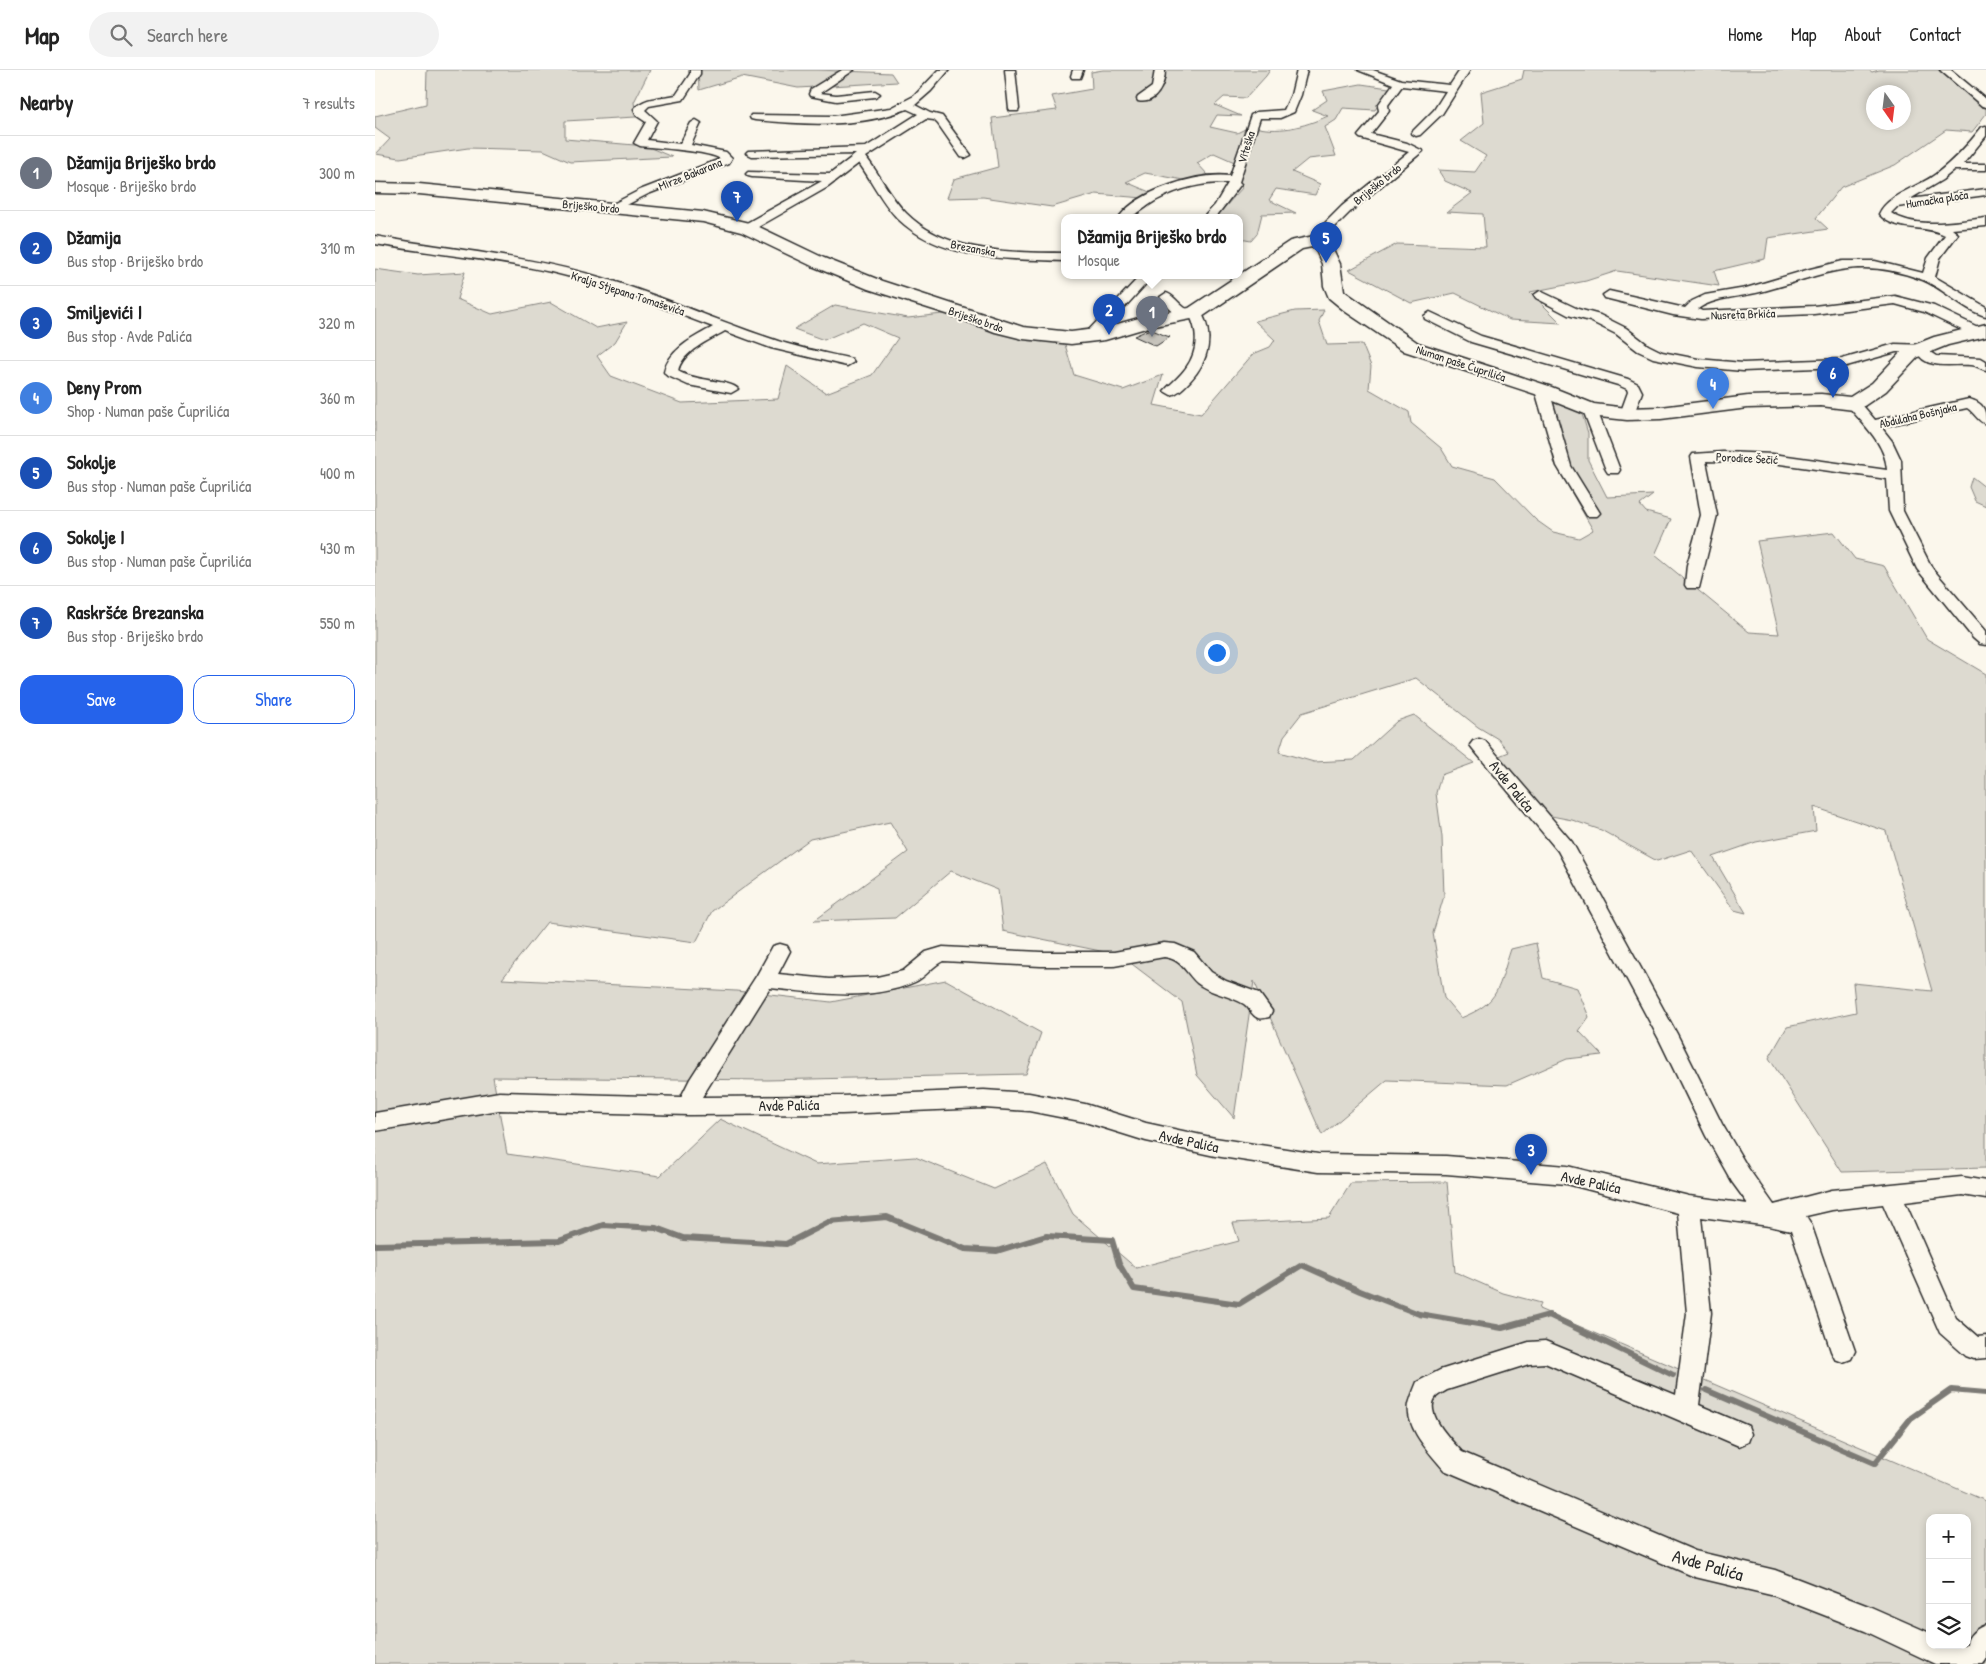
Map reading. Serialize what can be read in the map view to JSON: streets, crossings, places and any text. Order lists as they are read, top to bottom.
{
  "streets": {
    "street": [
      "Viteška",
      "Mirze Bakarana",
      "Briješko brdo",
      "Humačka ploča",
      "Brezanska",
      "Kralja Stjepana Tomaševića",
      "Nusreta Brkića",
      "Numan paše Čuprilića",
      "Abdulaha Bošnjaka",
      "Porodice Šečić",
      "Avde Palića"
    ]
  },
  "crossings": [
    ["Mirze Bakarana", "Briješko brdo"],
    ["Briješko brdo", "Numan paše Čuprilića"],
    ["Numan paše Čuprilića", "Abdulaha Bošnjaka"],
    ["Abdulaha Bošnjaka", "Porodice Šečić"]
  ],
  "north": "bottom",
  "page": {
    "header": "Map",
    "search": "Search here",
    "nav": [
      "Home",
      "Map",
      "About",
      "Contact"
    ],
    "heading": ["Nearby", "7 results"],
    "list": [
      {
        "mark": "1",
        "name": "Džamija Briješko brdo",
        "note": "Mosque · Briješko brdo",
        "value": "300 m"
      },
      {
        "mark": "2",
        "name": "Džamija",
        "note": "Bus stop · Briješko brdo",
        "value": "310 m"
      },
      {
        "mark": "3",
        "name": "Smiljevići I",
        "note": "Bus stop · Avde Palića",
        "value": "320 m"
      },
      {
        "mark": "4",
        "name": "Deny Prom",
        "note": "Shop · Numan paše Čuprilića",
        "value": "360 m"
      },
      {
        "mark": "5",
        "name": "Sokolje",
        "note": "Bus stop · Numan paše Čuprilića",
        "value": "400 m"
      },
      {
        "mark": "6",
        "name": "Sokolje I",
        "note": "Bus stop · Numan paše Čuprilića",
        "value": "430 m"
      },
      {
        "mark": "7",
        "name": "Raskršće Brezanska",
        "note": "Bus stop · Briješko brdo",
        "value": "550 m"
      }
    ],
    "pins": [
      "7",
      "5",
      "2",
      "1",
      "6",
      "4",
      "3"
    ],
    "popup": ["Džamija Briješko brdo", "Mosque"],
    "buttons": ["Save", "Share"],
    "map_buttons": ["+", "−"]
  }
}
